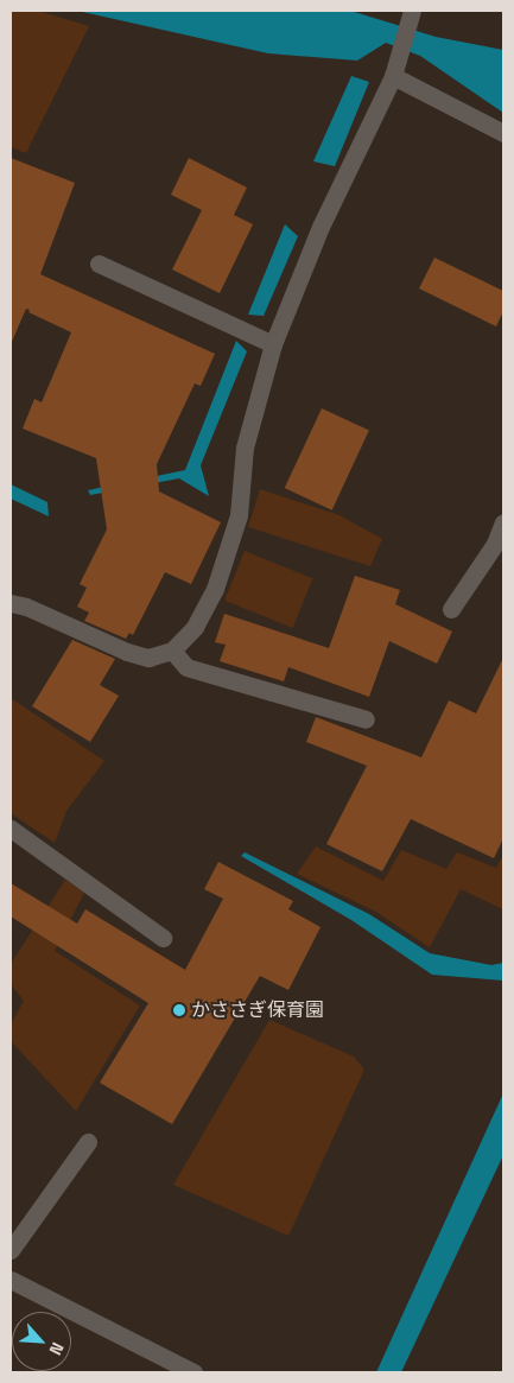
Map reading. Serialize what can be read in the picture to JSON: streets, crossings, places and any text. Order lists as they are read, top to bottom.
{
  "places": ["かささぎ保育園"],
  "north": "bottom right"
}
